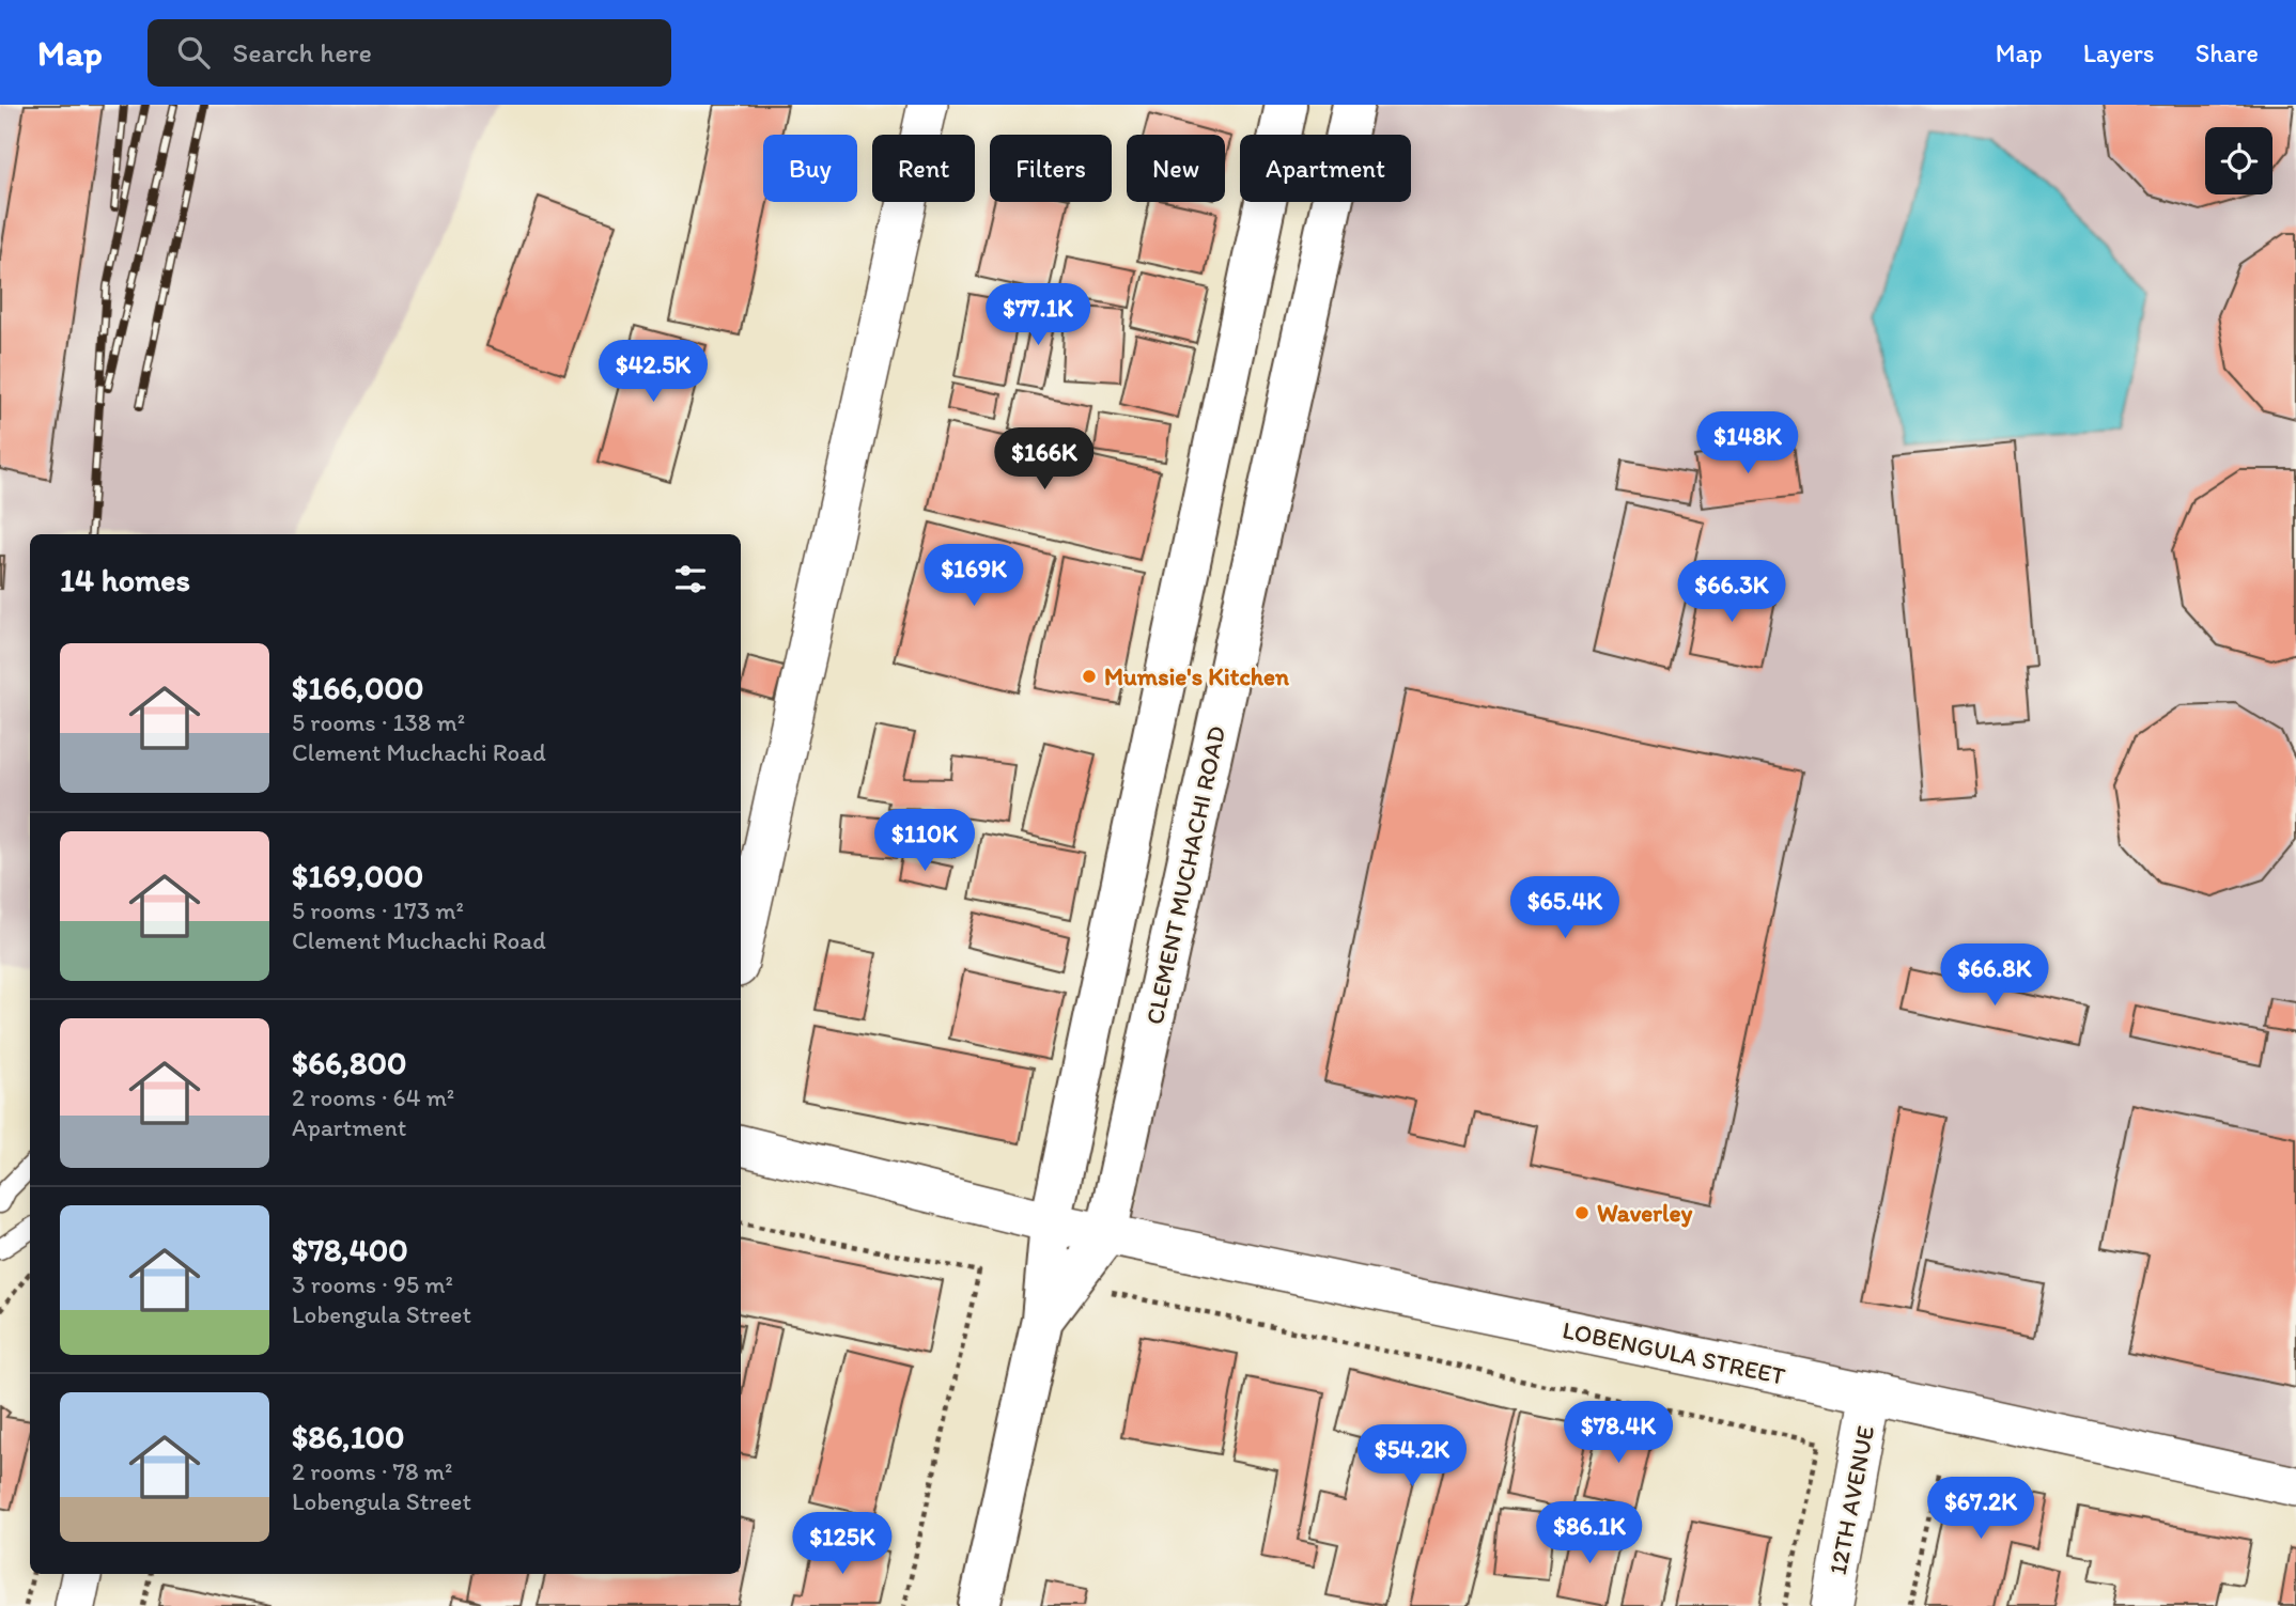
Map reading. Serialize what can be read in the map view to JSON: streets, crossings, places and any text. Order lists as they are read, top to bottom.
{
  "streets": {
    "main road": ["CLEMENT MUCHACHI ROAD"],
    "street": ["LOBENGULA STREET", "12TH AVENUE"]
  },
  "crossings": [
    ["CLEMENT MUCHACHI ROAD", "LOBENGULA STREET"],
    ["LOBENGULA STREET", "12TH AVENUE"]
  ],
  "places": ["Mumsie's Kitchen", "Waverley"],
  "page": {
    "header": "Map",
    "search": "Search here",
    "nav": ["Map", "Layers", "Share"],
    "chip": [
      "Buy",
      "Rent",
      "Filters",
      "New",
      "Apartment"
    ],
    "price": [
      "$77.1K",
      "$42.5K",
      "$148K",
      "$166K",
      "$169K",
      "$66.3K",
      "$110K",
      "$65.4K",
      "$66.8K",
      "$78.4K",
      "$54.2K",
      "$67.2K",
      "$86.1K",
      "$125K"
    ],
    "heading": "14 homes",
    "list": [
      {
        "name": "$166,000",
        "note": "5 rooms · 138 m² · Clement Muchachi Road"
      },
      {
        "name": "$169,000",
        "note": "5 rooms · 173 m² · Clement Muchachi Road"
      },
      {
        "name": "$66,800",
        "note": "2 rooms · 64 m² · Apartment"
      },
      {
        "name": "$78,400",
        "note": "3 rooms · 95 m² · Lobengula Street"
      },
      {
        "name": "$86,100",
        "note": "2 rooms · 78 m² · Lobengula Street"
      }
    ]
  }
}
